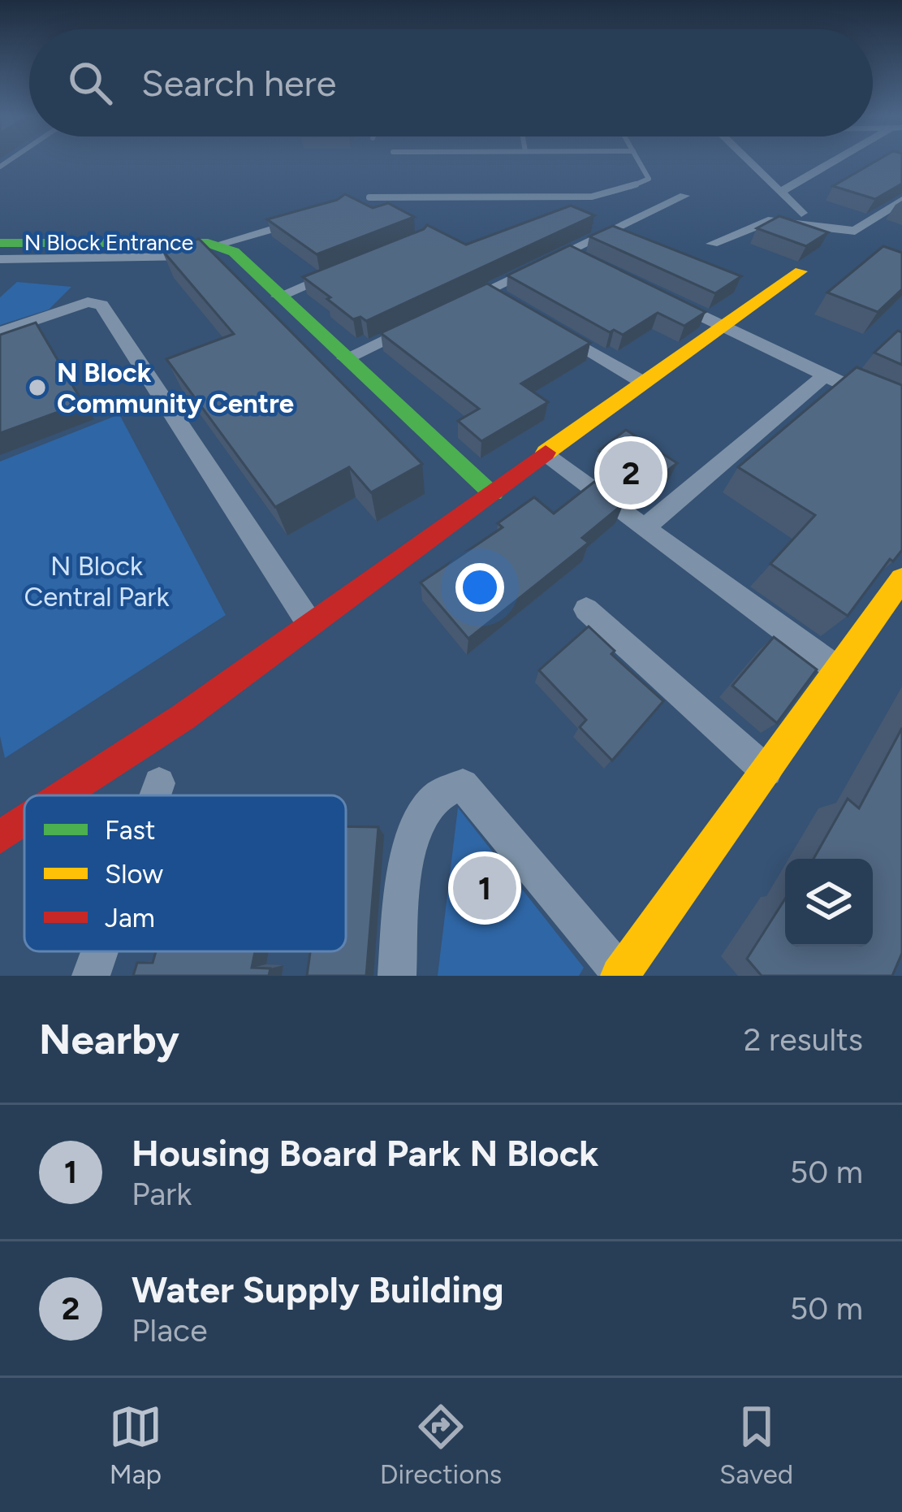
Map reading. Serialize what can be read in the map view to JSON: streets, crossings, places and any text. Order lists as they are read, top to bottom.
{
  "streets": {
    "street": ["N Block Entrance"]
  },
  "parks": ["N Block Central Park"],
  "places": ["N Block Community Centre"],
  "legend": ["Fast", "Slow", "Jam"],
  "page": {
    "search": "Search here",
    "pins": ["2", "1"],
    "heading": ["Nearby", "2 results"],
    "list": [
      {
        "mark": "1",
        "name": "Housing Board Park N Block",
        "note": "Park",
        "value": "50 m"
      },
      {
        "mark": "2",
        "name": "Water Supply Building",
        "note": "Place",
        "value": "50 m"
      }
    ],
    "nav": ["Map", "Directions", "Saved"]
  }
}
